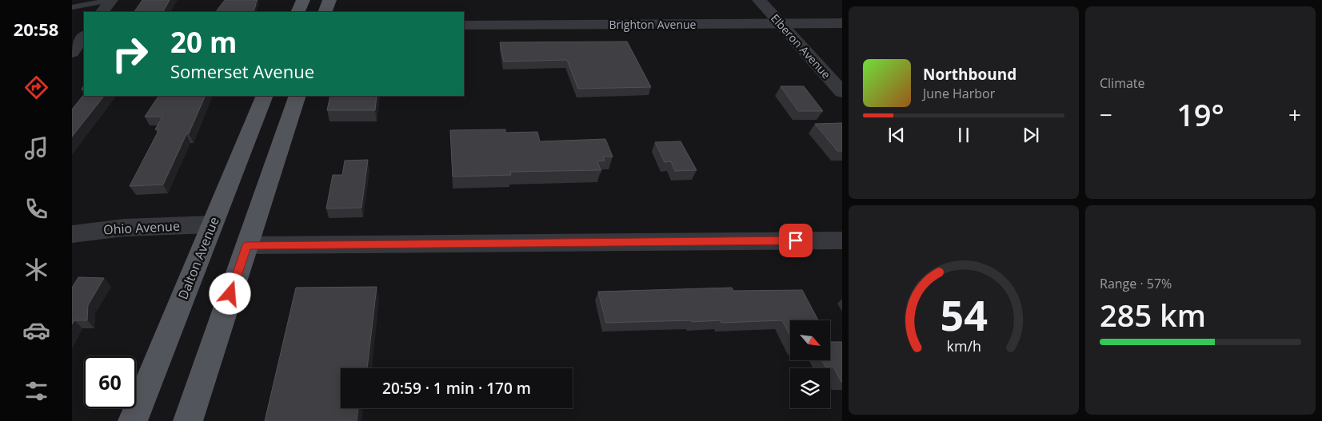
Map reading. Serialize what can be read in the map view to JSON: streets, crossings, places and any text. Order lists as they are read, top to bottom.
{
  "streets": {
    "main road": ["Dalton Avenue"],
    "street": ["Brighton Avenue", "Elberon Avenue", "Ohio Avenue"]
  },
  "crossings": [
    ["Brighton Avenue", "Elberon Avenue"],
    ["Ohio Avenue", "Dalton Avenue"]
  ],
  "north": "bottom right",
  "page": {
    "tabs": "20:58",
    "tile": [
      "Climate",
      ["Range · 57%", "285 km"]
    ],
    "turn": ["20 m", "Somerset Avenue"],
    "song": ["Northbound", "June Harbor"],
    "heat": ["−", "19°", "+"],
    "limit": "60",
    "trip": "20:59 · 1 min · 170 m",
    "gauge": ["54", "km/h"]
  }
}
